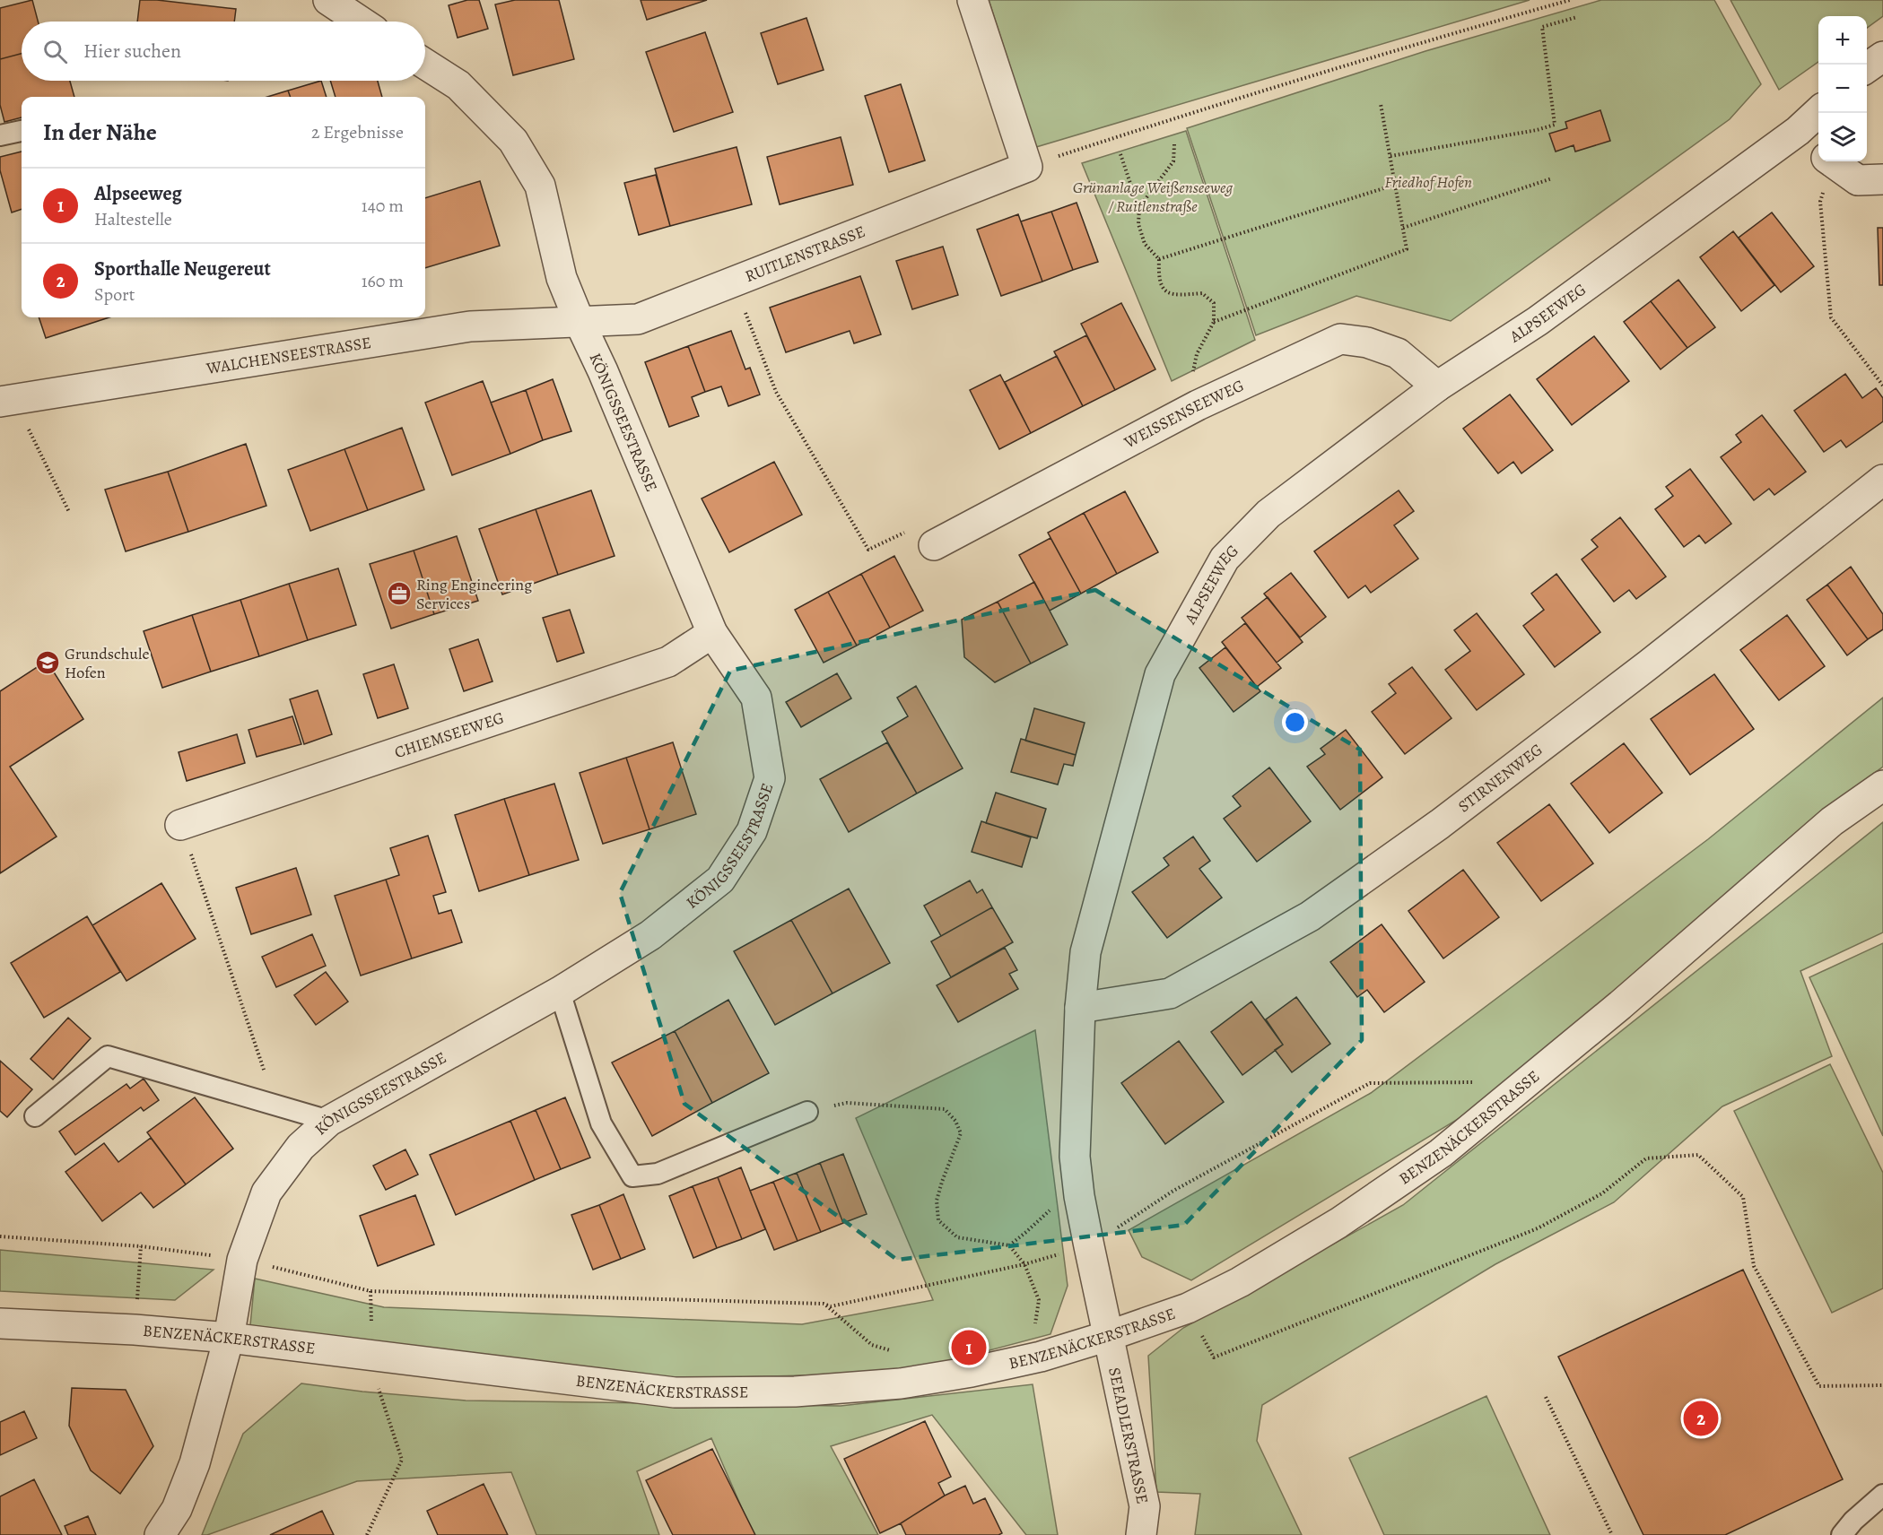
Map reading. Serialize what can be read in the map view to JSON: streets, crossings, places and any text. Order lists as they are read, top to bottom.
{
  "streets": {
    "street": [
      "RUITLENSTRASSE",
      "ALPSEEWEG",
      "WALCHENSEESTRASSE",
      "WEISSENSEEWEG",
      "KÖNIGSSEESTRASSE",
      "CHIEMSEEWEG",
      "STIRNENWEG",
      "BENZENÄCKERSTRASSE",
      "SEEADLERSTRASSE"
    ]
  },
  "crossings": [
    ["RUITLENSTRASSE", "WALCHENSEESTRASSE"],
    ["RUITLENSTRASSE", "KÖNIGSSEESTRASSE"],
    ["ALPSEEWEG", "WEISSENSEEWEG"],
    ["ALPSEEWEG", "STIRNENWEG"],
    ["ALPSEEWEG", "BENZENÄCKERSTRASSE"],
    ["ALPSEEWEG", "SEEADLERSTRASSE"],
    ["WALCHENSEESTRASSE", "KÖNIGSSEESTRASSE"],
    ["KÖNIGSSEESTRASSE", "CHIEMSEEWEG"],
    ["KÖNIGSSEESTRASSE", "BENZENÄCKERSTRASSE"],
    ["BENZENÄCKERSTRASSE", "SEEADLERSTRASSE"]
  ],
  "parks": ["Friedhof Hofen", "Grünanlage Weißenseeweg / Ruitlenstraße"],
  "places": {
    "office": ["Ring Engineering Services"],
    "school or university": ["Grundschule Hofen"]
  },
  "page": {
    "map_buttons": ["+", "−"],
    "search": "Hier suchen",
    "heading": ["In der Nähe", "2 Ergebnisse"],
    "list": [
      {
        "mark": "1",
        "name": "Alpseeweg",
        "note": "Haltestelle",
        "value": "140 m"
      },
      {
        "mark": "2",
        "name": "Sporthalle Neugereut",
        "note": "Sport",
        "value": "160 m"
      }
    ],
    "pins": ["1", "2"]
  }
}
